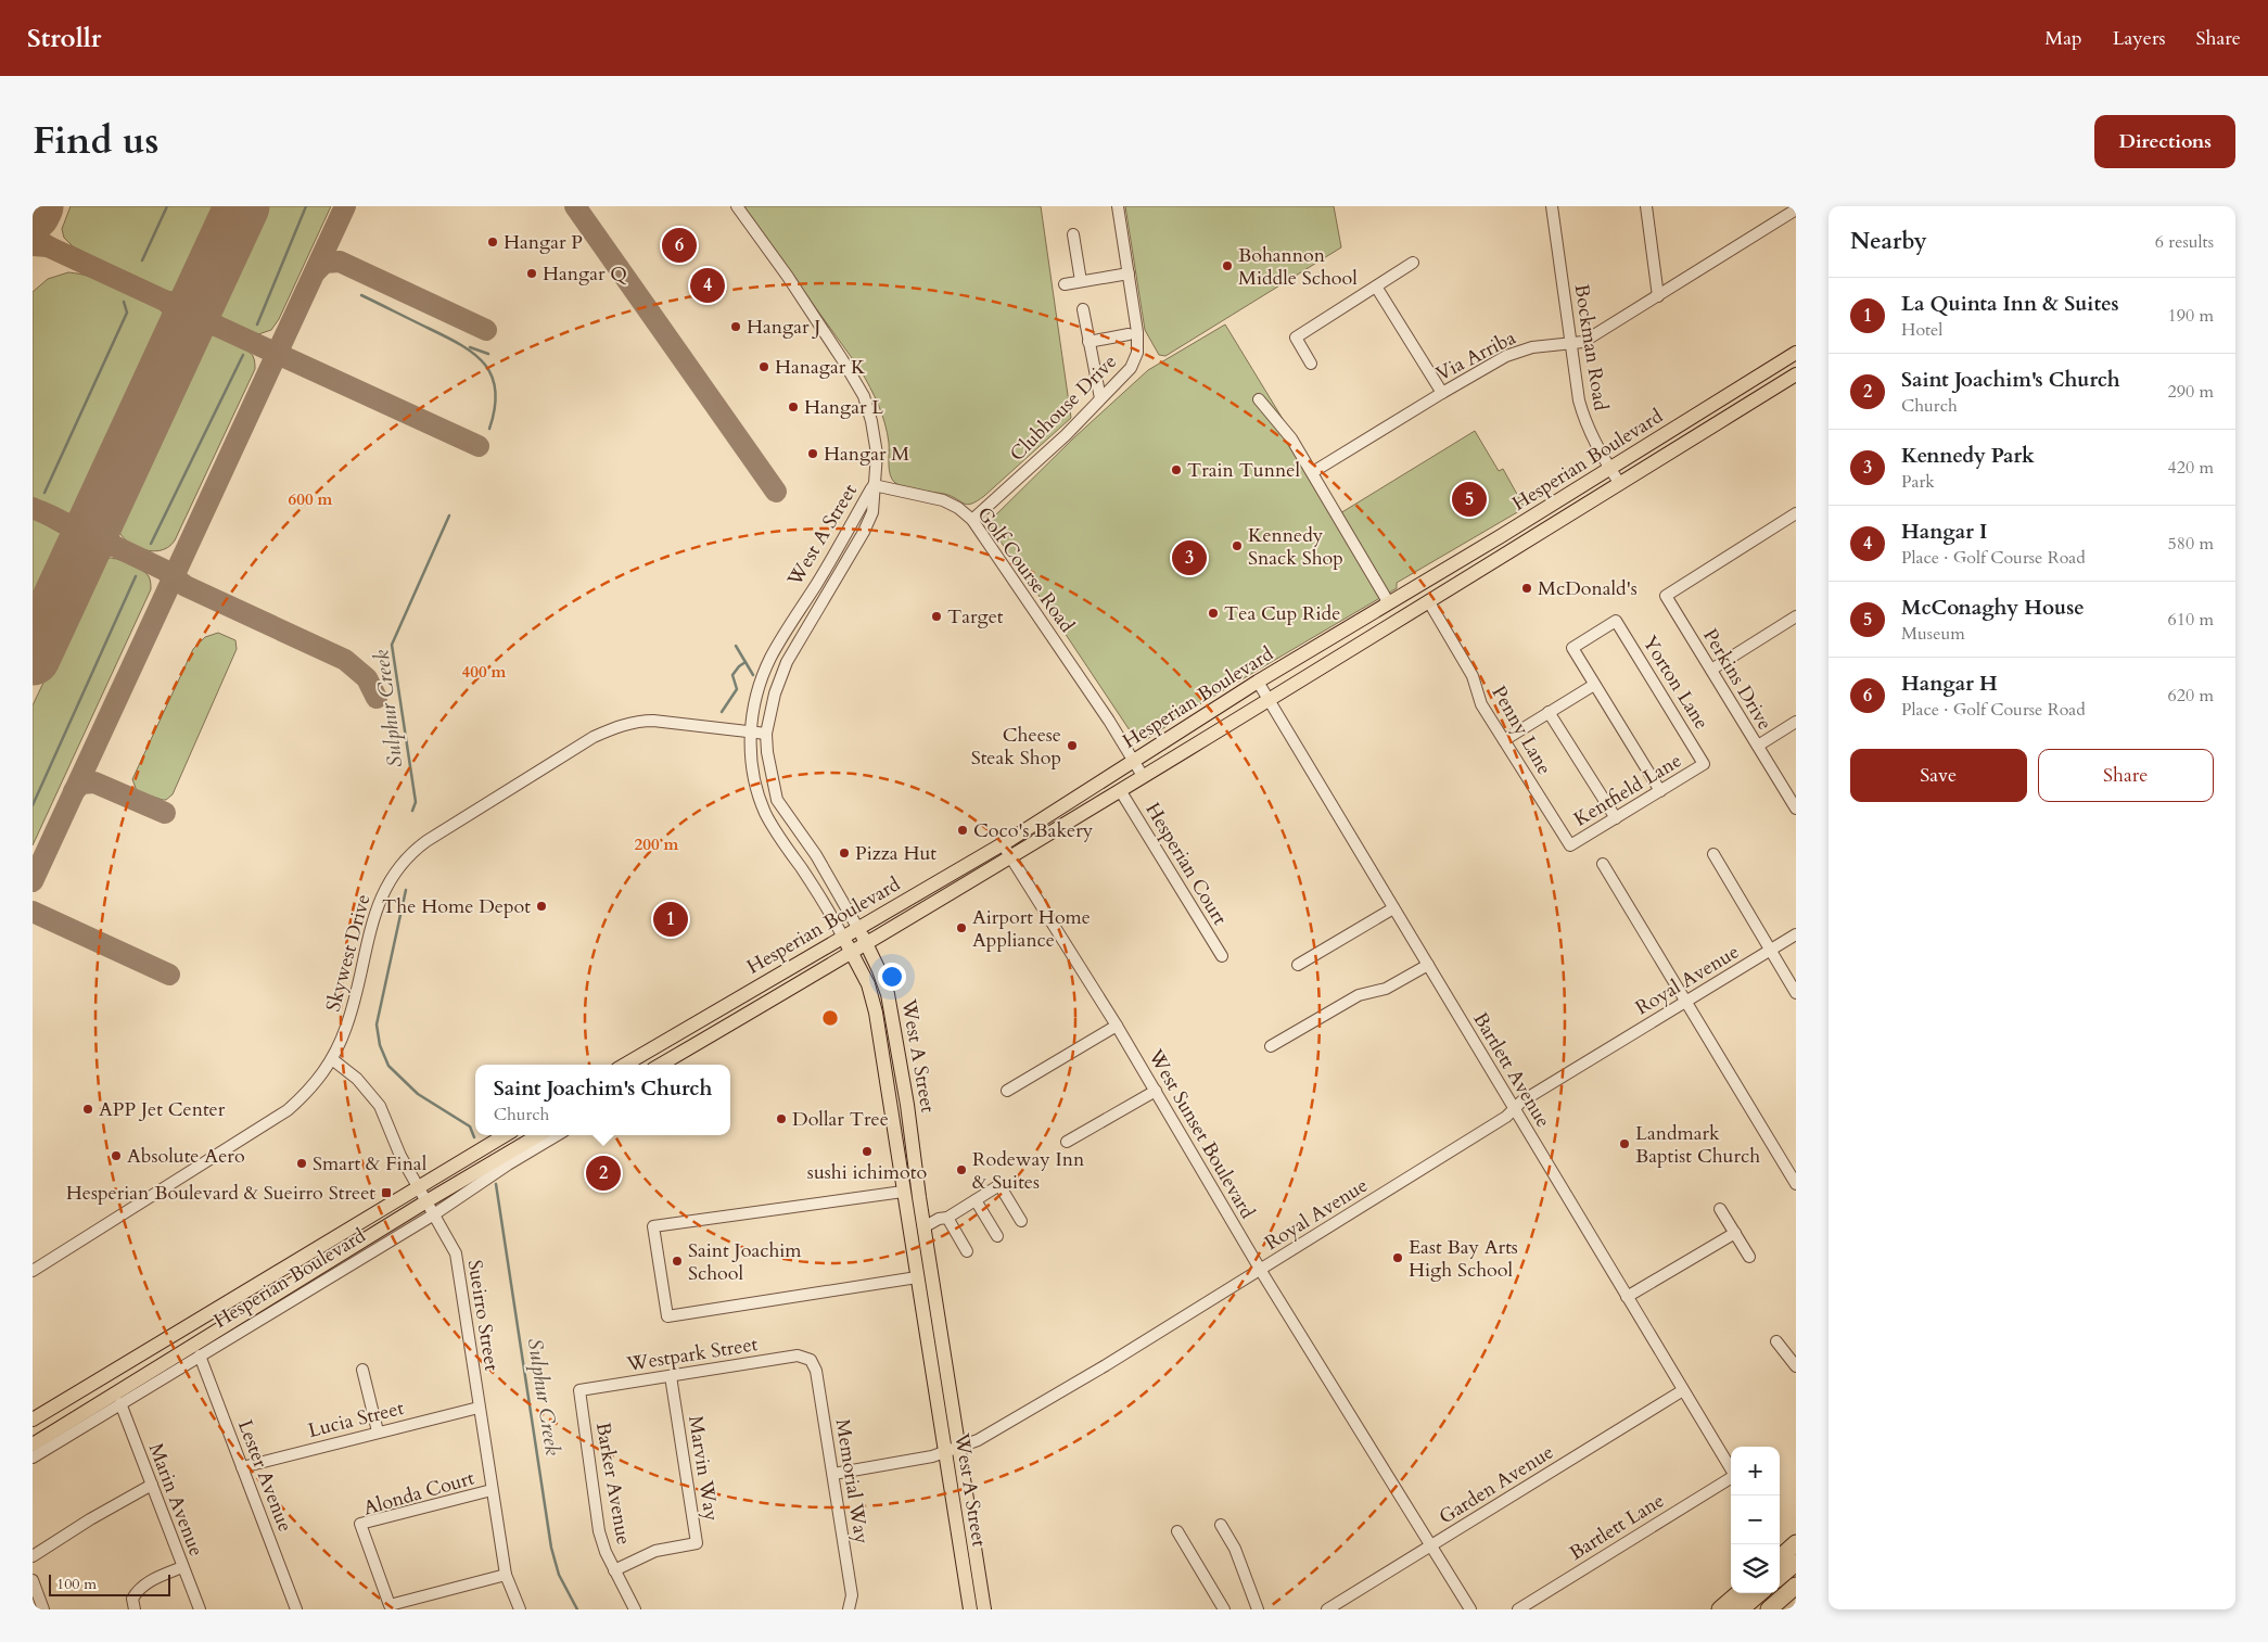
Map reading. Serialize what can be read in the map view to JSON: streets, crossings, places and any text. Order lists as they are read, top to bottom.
{
  "streets": {
    "main road": ["Hesperian Boulevard", "West A Street"],
    "street": [
      "Bockman Road",
      "Via Arriba",
      "Clubhouse Drive",
      "Golf Course Road",
      "Perkins Drive",
      "Yorton Lane",
      "Penny Lane",
      "Kentfield Lane",
      "Hesperian Court",
      "Skywest Drive",
      "Royal Avenue",
      "Bartlett Avenue",
      "West Sunset Boulevard",
      "Sueirro Street",
      "Westpark Street",
      "Lucia Street",
      "Marvin Way",
      "Lester Avenue",
      "Memorial Way",
      "Barker Avenue",
      "Garden Avenue",
      "Alonda Court",
      "Marin Avenue",
      "Bartlett Lane"
    ]
  },
  "crossings": [
    ["Bockman Road", "Via Arriba"],
    ["Bockman Road", "Hesperian Boulevard"],
    ["Clubhouse Drive", "Golf Course Road"],
    ["Hesperian Boulevard", "West A Street"],
    ["Hesperian Boulevard", "Golf Course Road"],
    ["Hesperian Boulevard", "Penny Lane"],
    ["Hesperian Boulevard", "Hesperian Court"],
    ["Hesperian Boulevard", "Bartlett Avenue"],
    ["Hesperian Boulevard", "West Sunset Boulevard"],
    ["Hesperian Boulevard", "Sueirro Street"],
    ["Hesperian Boulevard", "Lester Avenue"],
    ["Hesperian Boulevard", "Marin Avenue"],
    ["West A Street", "Golf Course Road"],
    ["West A Street", "Skywest Drive"],
    ["West A Street", "Royal Avenue"],
    ["Yorton Lane", "Kentfield Lane"],
    ["Penny Lane", "Kentfield Lane"],
    ["Skywest Drive", "Sueirro Street"],
    ["Royal Avenue", "Bartlett Avenue"],
    ["Royal Avenue", "West Sunset Boulevard"],
    ["Royal Avenue", "Memorial Way"],
    ["Bartlett Avenue", "Garden Avenue"],
    ["West Sunset Boulevard", "Garden Avenue"],
    ["Sueirro Street", "Lucia Street"],
    ["Sueirro Street", "Alonda Court"],
    ["Westpark Street", "Marvin Way"],
    ["Westpark Street", "Memorial Way"],
    ["Westpark Street", "Barker Avenue"],
    ["Lucia Street", "Lester Avenue"],
    ["Marvin Way", "Barker Avenue"]
  ],
  "water": ["Sulphur Creek"],
  "places": {
    "other": [
      "Hangar P",
      "Bohannon Middle School",
      "Hangar Q",
      "Hangar J",
      "Hanagar K",
      "Hangar L",
      "Hangar M",
      "Train Tunnel",
      "Kennedy Snack Shop",
      "McDonald's",
      "Tea Cup Ride",
      "Target",
      "Cheese Steak Shop",
      "Coco's Bakery",
      "Pizza Hut",
      "The Home Depot",
      "Airport Home Appliance",
      "APP Jet Center",
      "Dollar Tree",
      "Landmark Baptist Church",
      "sushi ichimoto",
      "Absolute Aero",
      "Smart & Final",
      "Rodeway Inn & Suites",
      "East Bay Arts High School",
      "Saint Joachim School"
    ],
    "transit": ["Hesperian Boulevard & Sueirro Street"]
  },
  "scale_bar": "100 m",
  "page": {
    "header": "Strollr",
    "nav": ["Map", "Layers", "Share"],
    "title": "Find us",
    "buttons": [
      "Directions",
      ["Save", "Share"]
    ],
    "heading": ["Nearby", "6 results"],
    "pins": [
      "6",
      "4",
      "5",
      "3",
      "1",
      "2"
    ],
    "list": [
      {
        "mark": "1",
        "name": "La Quinta Inn & Suites",
        "note": "Hotel",
        "value": "190 m"
      },
      {
        "mark": "2",
        "name": "Saint Joachim's Church",
        "note": "Church",
        "value": "290 m"
      },
      {
        "mark": "3",
        "name": "Kennedy Park",
        "note": "Park",
        "value": "420 m"
      },
      {
        "mark": "4",
        "name": "Hangar I",
        "note": "Place · Golf Course Road",
        "value": "580 m"
      },
      {
        "mark": "5",
        "name": "McConaghy House",
        "note": "Museum",
        "value": "610 m"
      },
      {
        "mark": "6",
        "name": "Hangar H",
        "note": "Place · Golf Course Road",
        "value": "620 m"
      }
    ],
    "popup": ["Saint Joachim's Church", "Church"],
    "map_buttons": ["+", "−"],
    "scale": "100 m"
  },
  "rings": ["600 m", "400 m", "200 m"]
}
